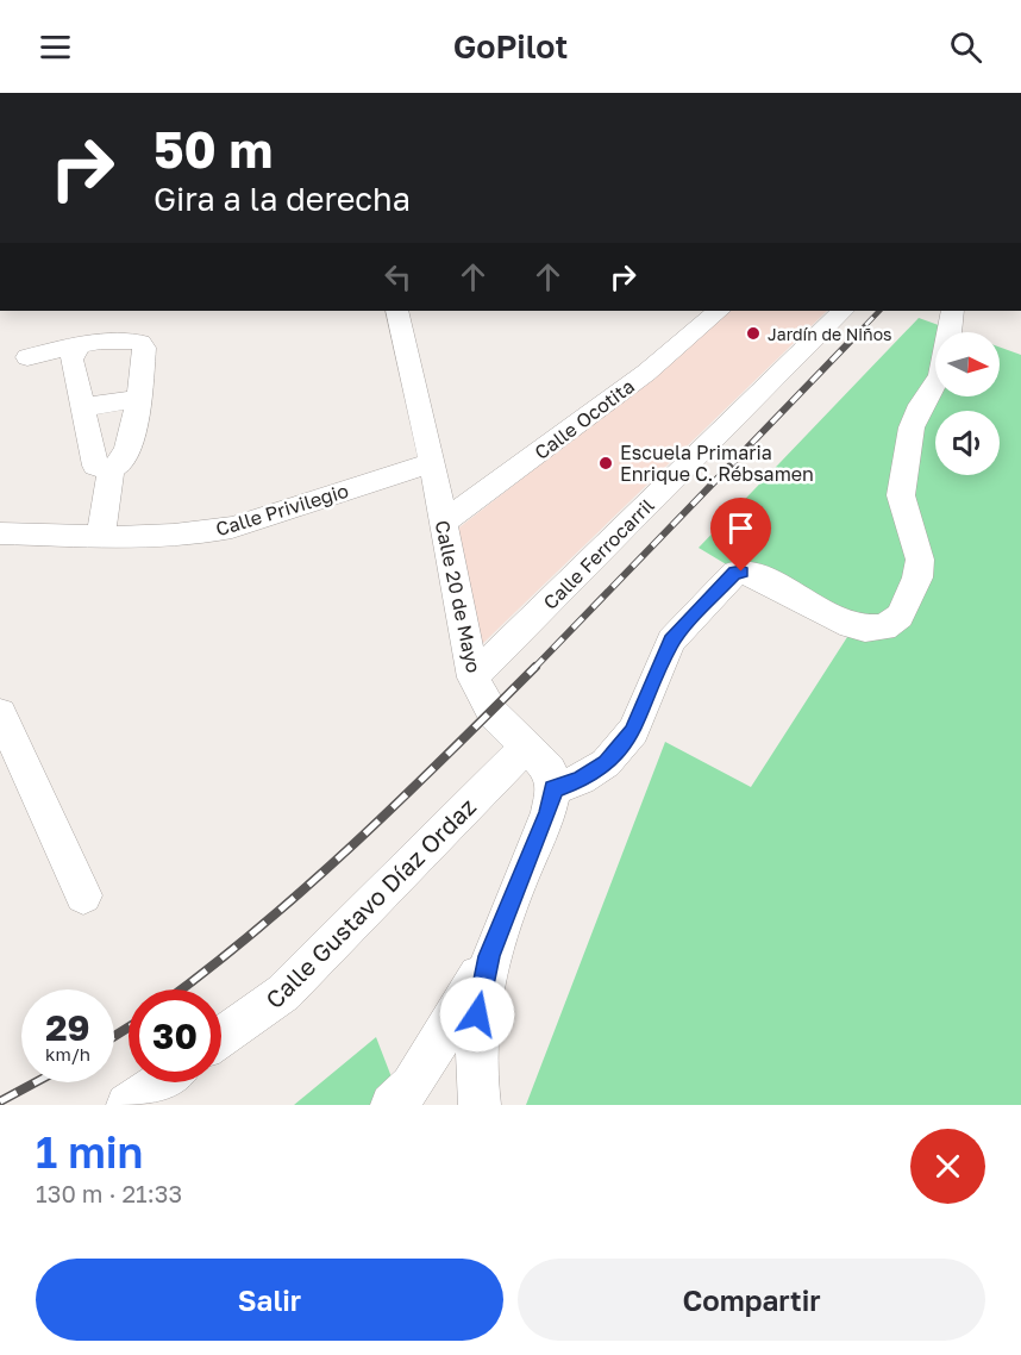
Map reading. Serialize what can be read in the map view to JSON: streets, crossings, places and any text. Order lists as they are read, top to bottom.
{
  "streets": {
    "street": [
      "Calle Ocotita",
      "Calle Privilegio",
      "Calle Ferrocarril",
      "Calle 20 de Mayo",
      "Calle Gustavo Díaz Ordaz"
    ]
  },
  "crossings": [
    ["Calle Ocotita", "Calle 20 de Mayo"],
    ["Calle Privilegio", "Calle 20 de Mayo"],
    ["Calle Ferrocarril", "Calle 20 de Mayo"],
    ["Calle 20 de Mayo", "Calle Gustavo Díaz Ordaz"]
  ],
  "places": ["Jardín de Niños", "Escuela Primaria Enrique C. Rébsamen"],
  "north": "right",
  "page": {
    "header": "GoPilot",
    "turn": ["50 m", "Gira a la derecha"],
    "speed": "29 km/h",
    "limit": "30",
    "heading": ["1 min", "130 m · 21:33"],
    "buttons": ["Salir", "Compartir"]
  }
}
